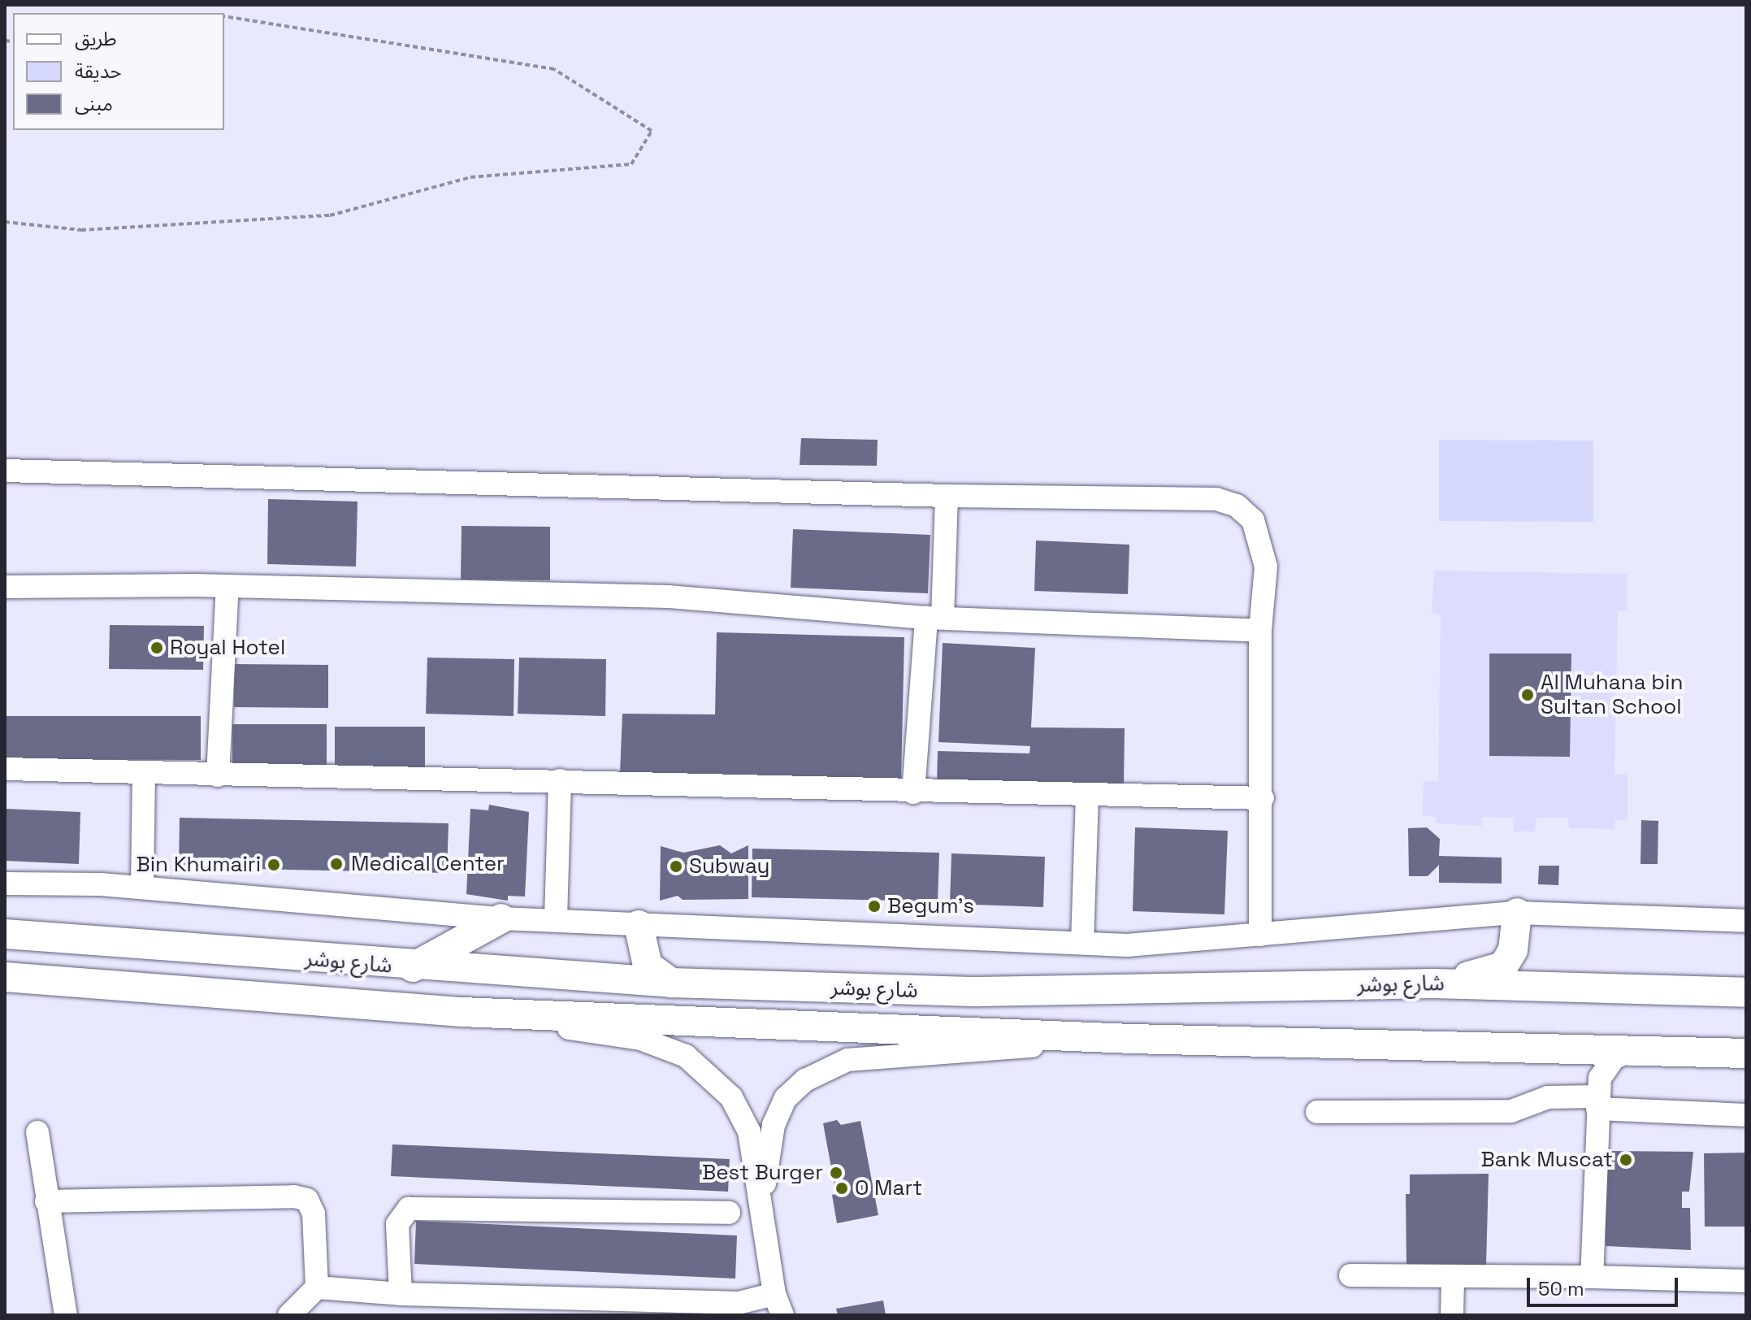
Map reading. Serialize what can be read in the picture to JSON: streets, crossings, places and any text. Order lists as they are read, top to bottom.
{
  "streets": {
    "main road": ["شارع بوشر"]
  },
  "places": [
    "Royal Hotel",
    "Al Muhana bin Sultan School",
    "Medical Center",
    "Bin Khumairi",
    "Subway",
    "Begum's",
    "Bank Muscat",
    "Best Burger",
    "O Mart"
  ],
  "legend": ["طريق", "حديقة", "مبنى"],
  "scale_bar": "50 m"
}
